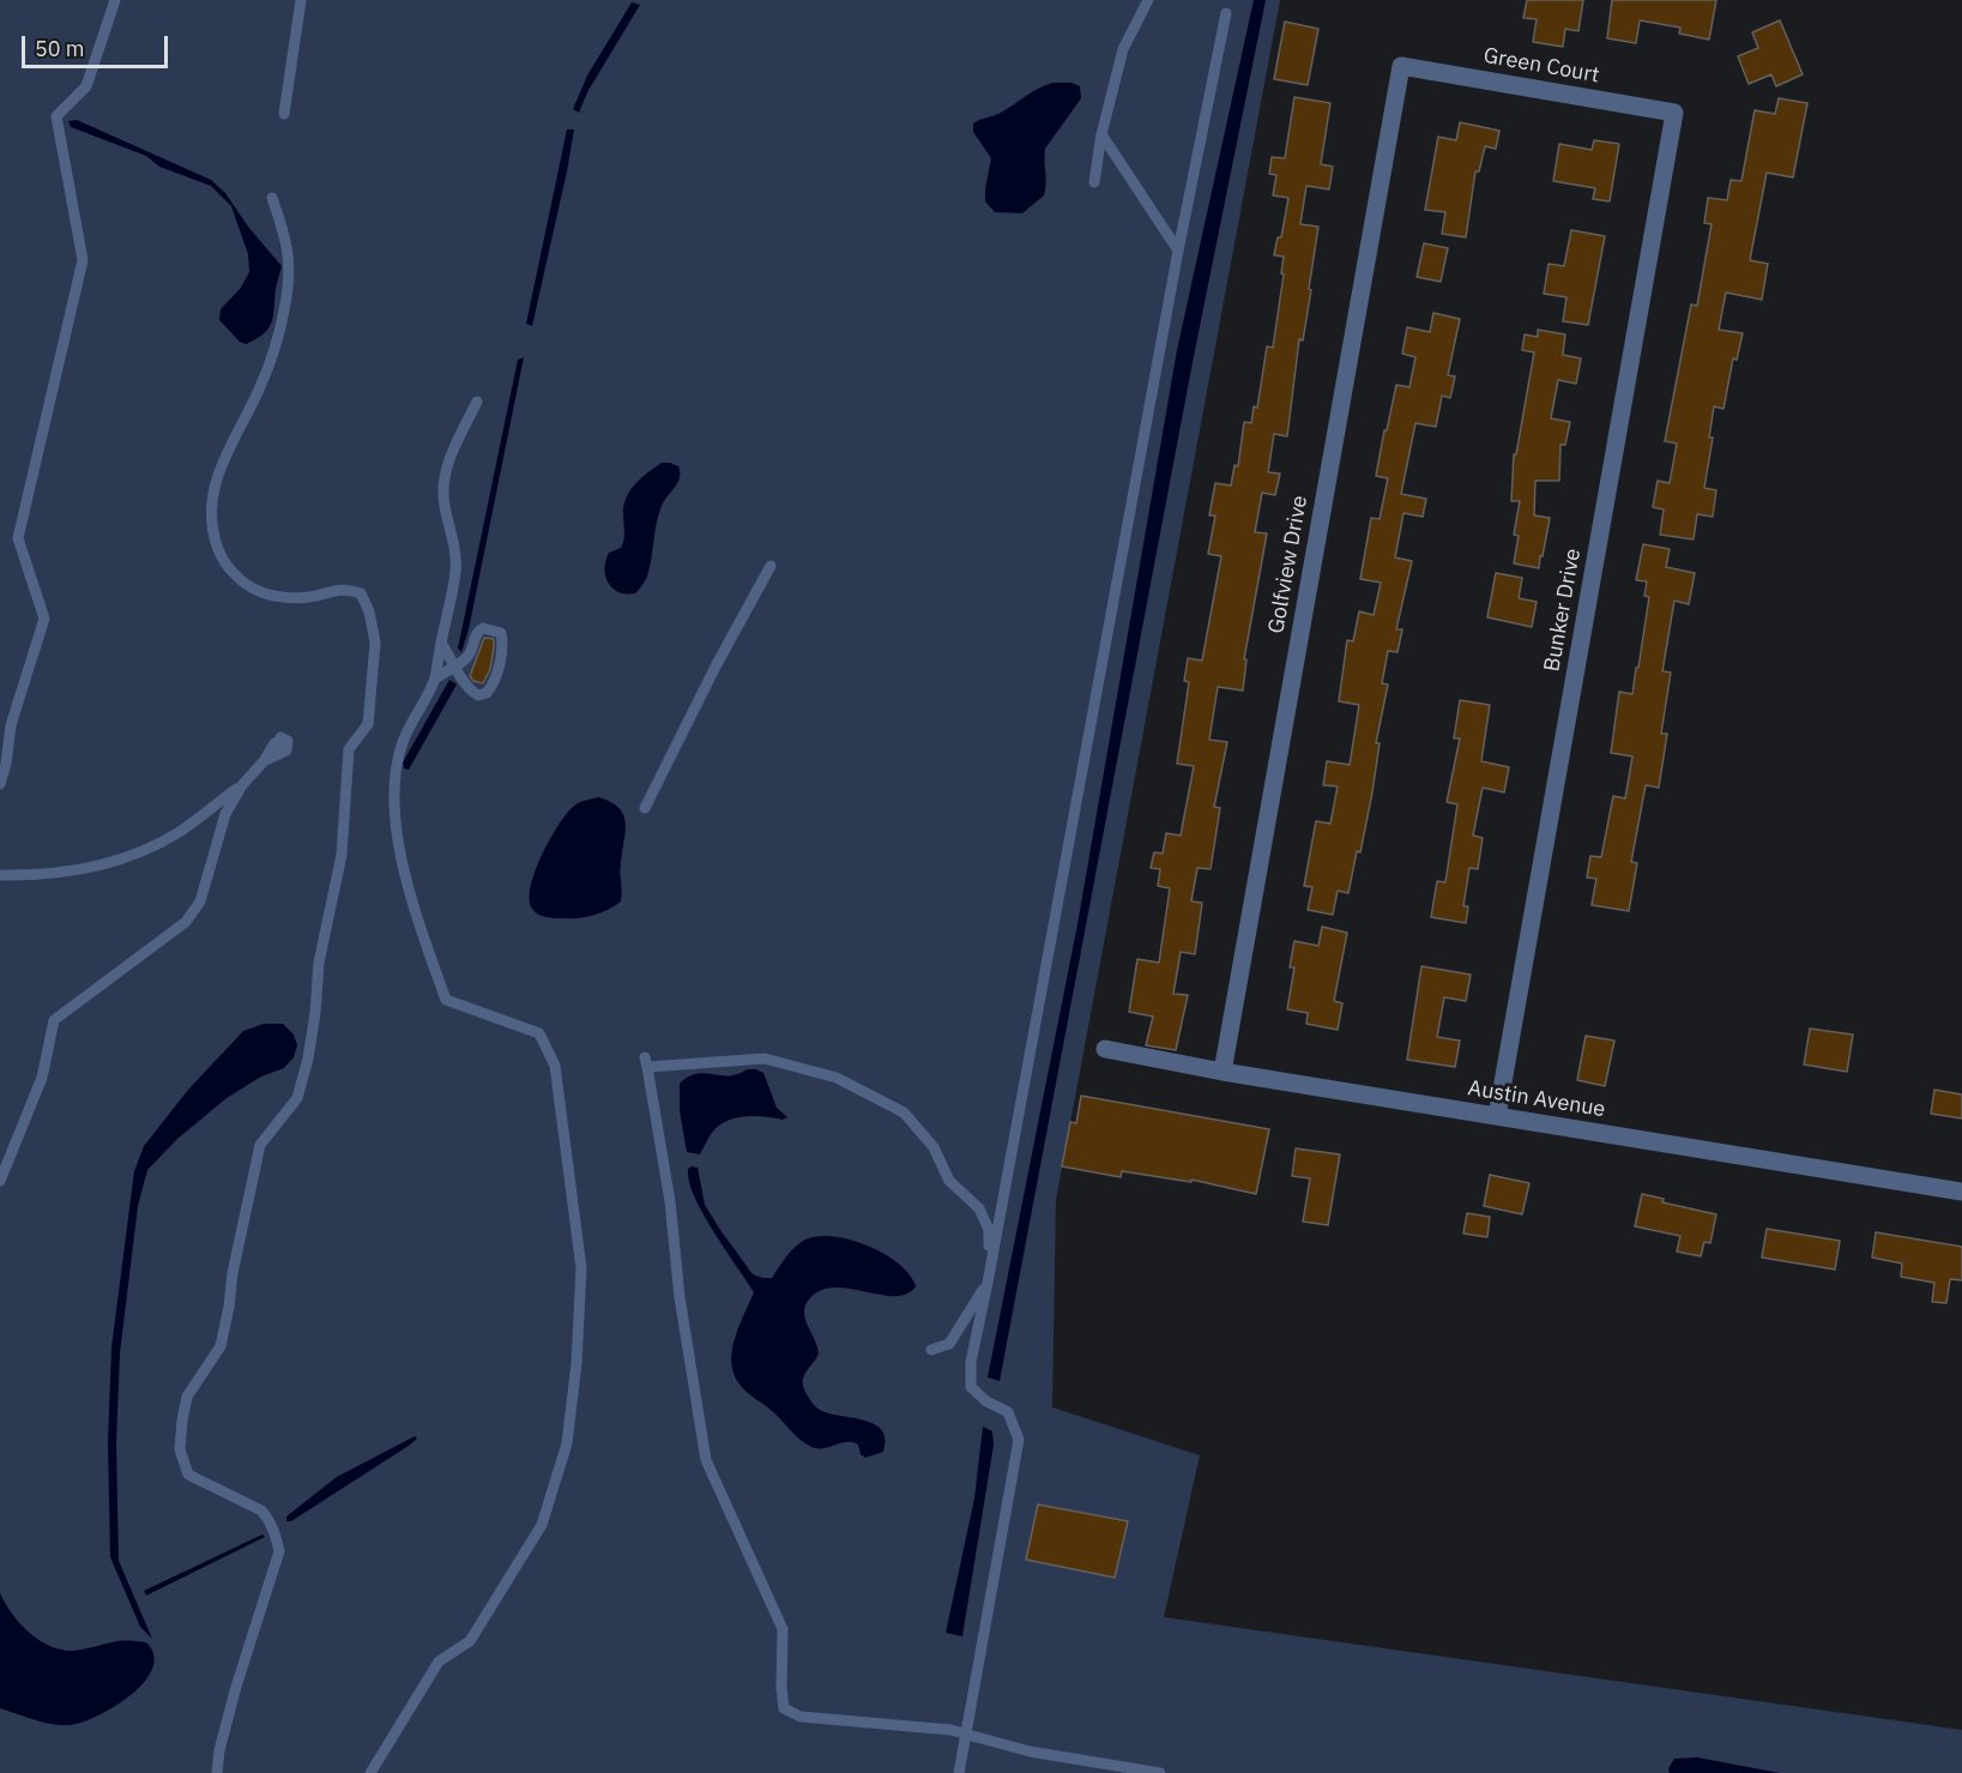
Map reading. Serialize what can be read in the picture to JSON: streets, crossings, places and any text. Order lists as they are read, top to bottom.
{
  "streets": {
    "street": [
      "Green Court",
      "Golfview Drive",
      "Bunker Drive",
      "Austin Avenue"
    ]
  },
  "crossings": [
    ["Green Court", "Golfview Drive"],
    ["Green Court", "Bunker Drive"],
    ["Golfview Drive", "Austin Avenue"],
    ["Bunker Drive", "Austin Avenue"]
  ],
  "scale_bar": "50 m"
}
